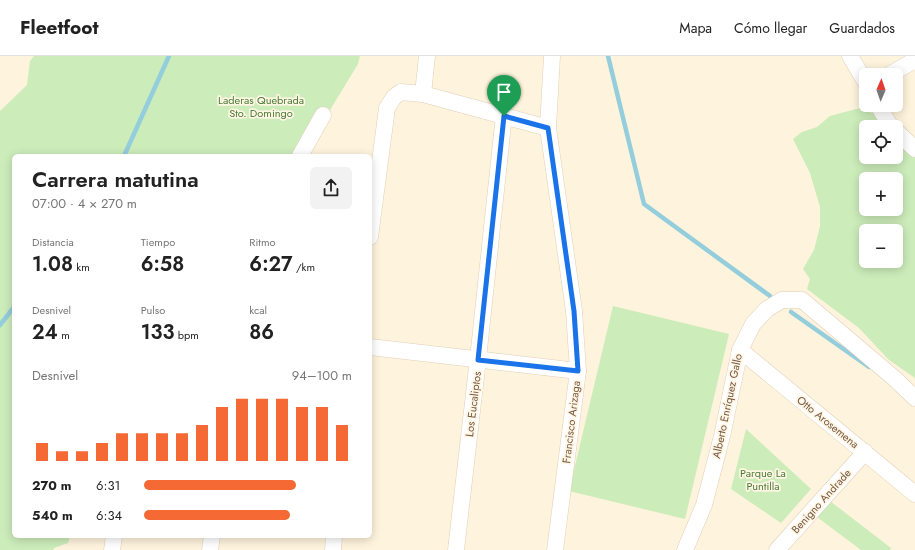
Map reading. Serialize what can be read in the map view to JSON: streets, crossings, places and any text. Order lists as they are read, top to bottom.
{
  "streets": {
    "street": [
      "Los Eucaliptos",
      "Alberto Enríquez Gallo",
      "Francisco Arizaga",
      "Otto Arosemena",
      "Benigno Andrade"
    ]
  },
  "crossings": [
    ["Alberto Enríquez Gallo", "Otto Arosemena"],
    ["Otto Arosemena", "Benigno Andrade"]
  ],
  "parks": ["Laderas Quebrada Sto. Domingo", "Parque La Puntilla"],
  "north": "top",
  "page": {
    "header": "Fleetfoot",
    "nav": ["Mapa", "Cómo llegar", "Guardados"],
    "map_buttons": ["+", "−"],
    "heading": ["Carrera matutina", "07:00 · 4 × 270 m"],
    "stats": [
      ["Distancia", "1.08 km"],
      ["Tiempo", "6:58"],
      ["Ritmo", "6:27 /km"],
      ["Desnivel", "24 m"],
      ["Pulso", "133 bpm"],
      ["kcal", "86"]
    ],
    "chart": ["Desnivel", "94–100 m"],
    "list": [
      {
        "name": "270 m",
        "note": "6:31"
      },
      {
        "name": "540 m",
        "note": "6:34"
      }
    ]
  }
}
